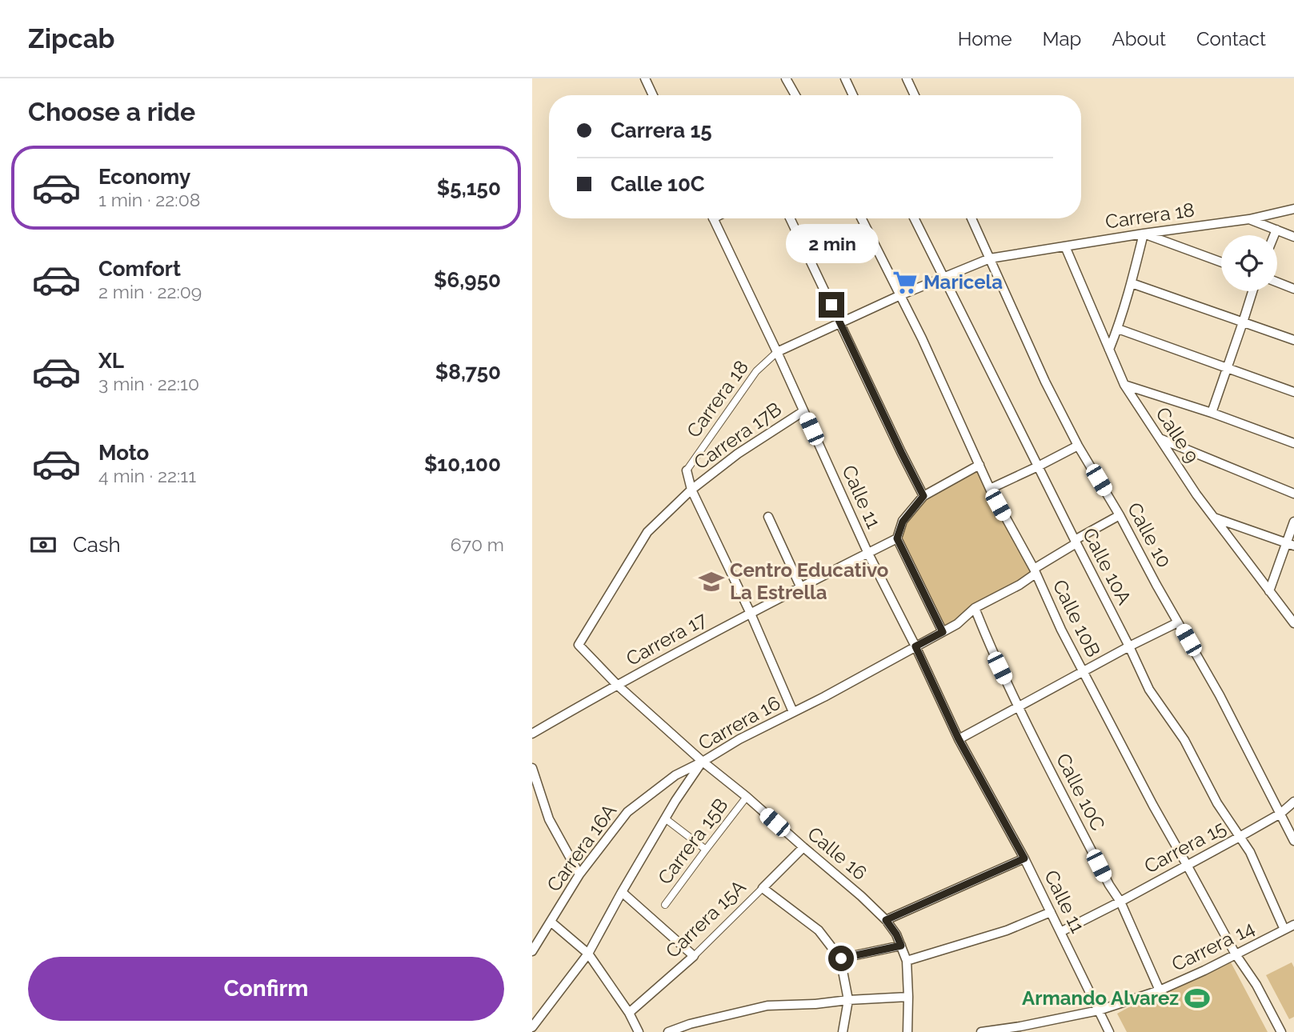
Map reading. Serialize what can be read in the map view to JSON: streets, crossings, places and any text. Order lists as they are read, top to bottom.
{
  "streets": {
    "street": [
      "Carrera 18",
      "Calle 9",
      "Carrera 17B",
      "Calle 11",
      "Calle 10",
      "Calle 10A",
      "Calle 10B",
      "Carrera 17",
      "Carrera 16",
      "Calle 10C",
      "Carrera 15B",
      "Carrera 15",
      "Carrera 16A",
      "Calle 16",
      "Carrera 15A",
      "Carrera 14"
    ]
  },
  "crossings": [
    ["Carrera 18", "Calle 9"],
    ["Carrera 18", "Calle 11"],
    ["Carrera 18", "Calle 10"],
    ["Carrera 18", "Calle 10A"],
    ["Carrera 18", "Calle 10B"],
    ["Carrera 17B", "Calle 11"],
    ["Carrera 17B", "Calle 16"],
    ["Calle 11", "Carrera 17"],
    ["Calle 11", "Carrera 16"],
    ["Calle 11", "Carrera 15"],
    ["Calle 11", "Carrera 14"],
    ["Calle 10", "Carrera 16"],
    ["Calle 10", "Carrera 15"],
    ["Calle 10A", "Carrera 16"],
    ["Calle 10A", "Carrera 15"],
    ["Calle 10A", "Carrera 14"],
    ["Calle 10B", "Carrera 16"],
    ["Calle 10B", "Carrera 15"],
    ["Calle 10B", "Carrera 14"],
    ["Carrera 17", "Calle 16"],
    ["Carrera 16", "Calle 10C"],
    ["Carrera 16", "Carrera 16A"],
    ["Carrera 16", "Calle 16"],
    ["Calle 10C", "Carrera 15"],
    ["Calle 10C", "Carrera 14"],
    ["Carrera 15B", "Calle 16"],
    ["Carrera 16A", "Calle 16"],
    ["Calle 16", "Carrera 15A"]
  ],
  "places": {
    "supermarket": ["Maricela"],
    "school or university": ["Centro Educativo La Estrella"],
    "sports": ["Armando Alvarez"]
  },
  "page": {
    "header": "Zipcab",
    "nav": [
      "Home",
      "Map",
      "About",
      "Contact"
    ],
    "heading": "Choose a ride",
    "banner": ["Carrera 15", "Calle 10C"],
    "list": [
      {
        "name": "Economy",
        "note": "1 min · 22:08",
        "value": "$5,150"
      },
      {
        "name": "Comfort",
        "note": "2 min · 22:09",
        "value": "$6,950"
      },
      {
        "name": "XL",
        "note": "3 min · 22:10",
        "value": "$8,750"
      },
      {
        "name": "Moto",
        "note": "4 min · 22:11",
        "value": "$10,100"
      }
    ],
    "bubble": "2 min",
    "pay": ["Cash", "670 m"],
    "buttons": "Confirm"
  }
}
